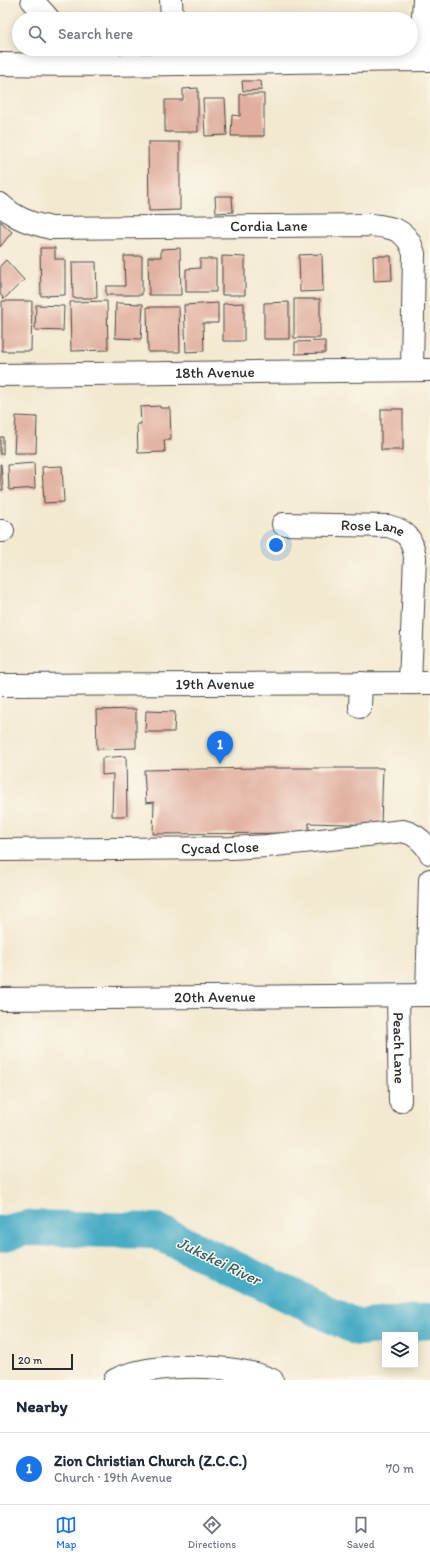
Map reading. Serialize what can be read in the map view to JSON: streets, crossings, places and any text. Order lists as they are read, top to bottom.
{
  "streets": {
    "street": [
      "Cordia Lane",
      "18th Avenue",
      "Rose Lane",
      "19th Avenue",
      "Cycad Close",
      "20th Avenue",
      "Peach Lane"
    ]
  },
  "crossings": [
    ["Cordia Lane", "18th Avenue"],
    ["Rose Lane", "19th Avenue"],
    ["20th Avenue", "Peach Lane"]
  ],
  "water": ["Jukskei River"],
  "scale_bar": "20 m",
  "page": {
    "search": "Search here",
    "pins": "1",
    "scale": "20 m",
    "heading": "Nearby",
    "list": [
      {
        "mark": "1",
        "name": "Zion Christian Church (Z.C.C.)",
        "note": "Church · 19th Avenue",
        "value": "70 m"
      }
    ],
    "nav": ["Map", "Directions", "Saved"]
  }
}
